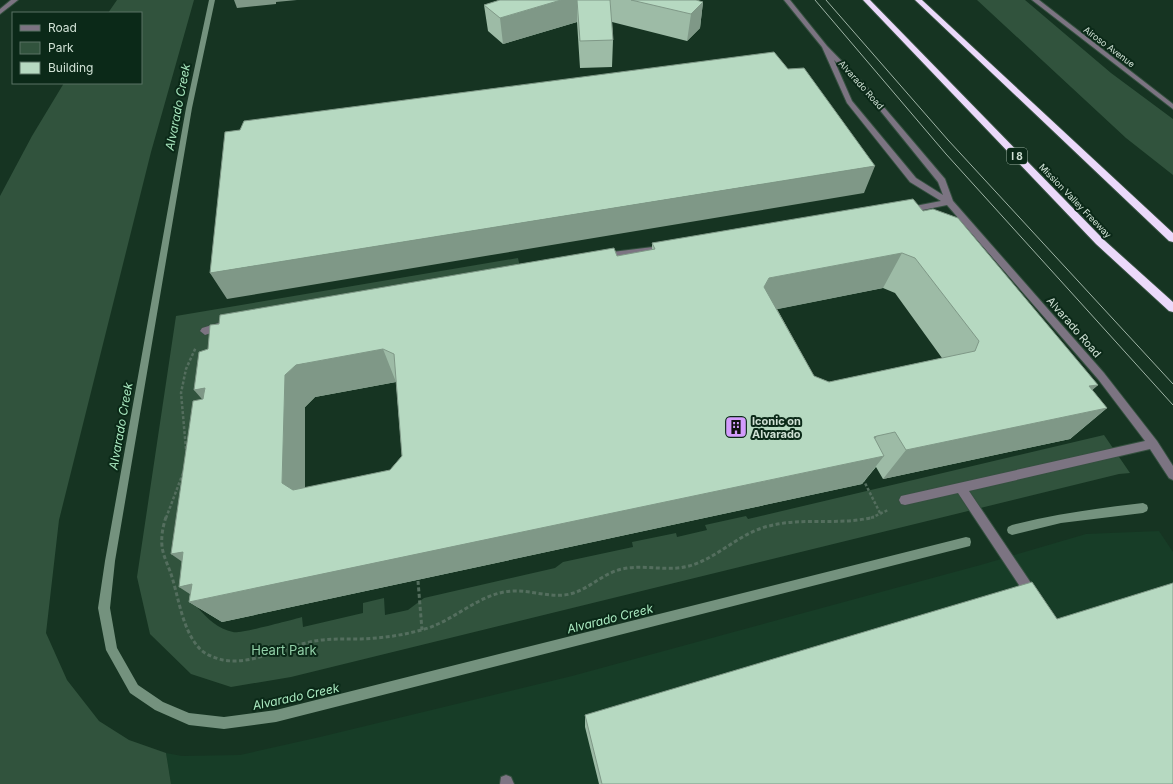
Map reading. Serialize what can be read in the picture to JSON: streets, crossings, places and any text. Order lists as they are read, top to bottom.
{
  "streets": {
    "highway": ["I 8", "Mission Valley Freeway"],
    "street": ["Airoso Avenue", "Alvarado Road"]
  },
  "water": ["Alvarado Creek"],
  "parks": ["Heart Park"],
  "places": {
    "building": ["Iconic on Alvarado"]
  },
  "legend": ["Road", "Park", "Building"]
}
